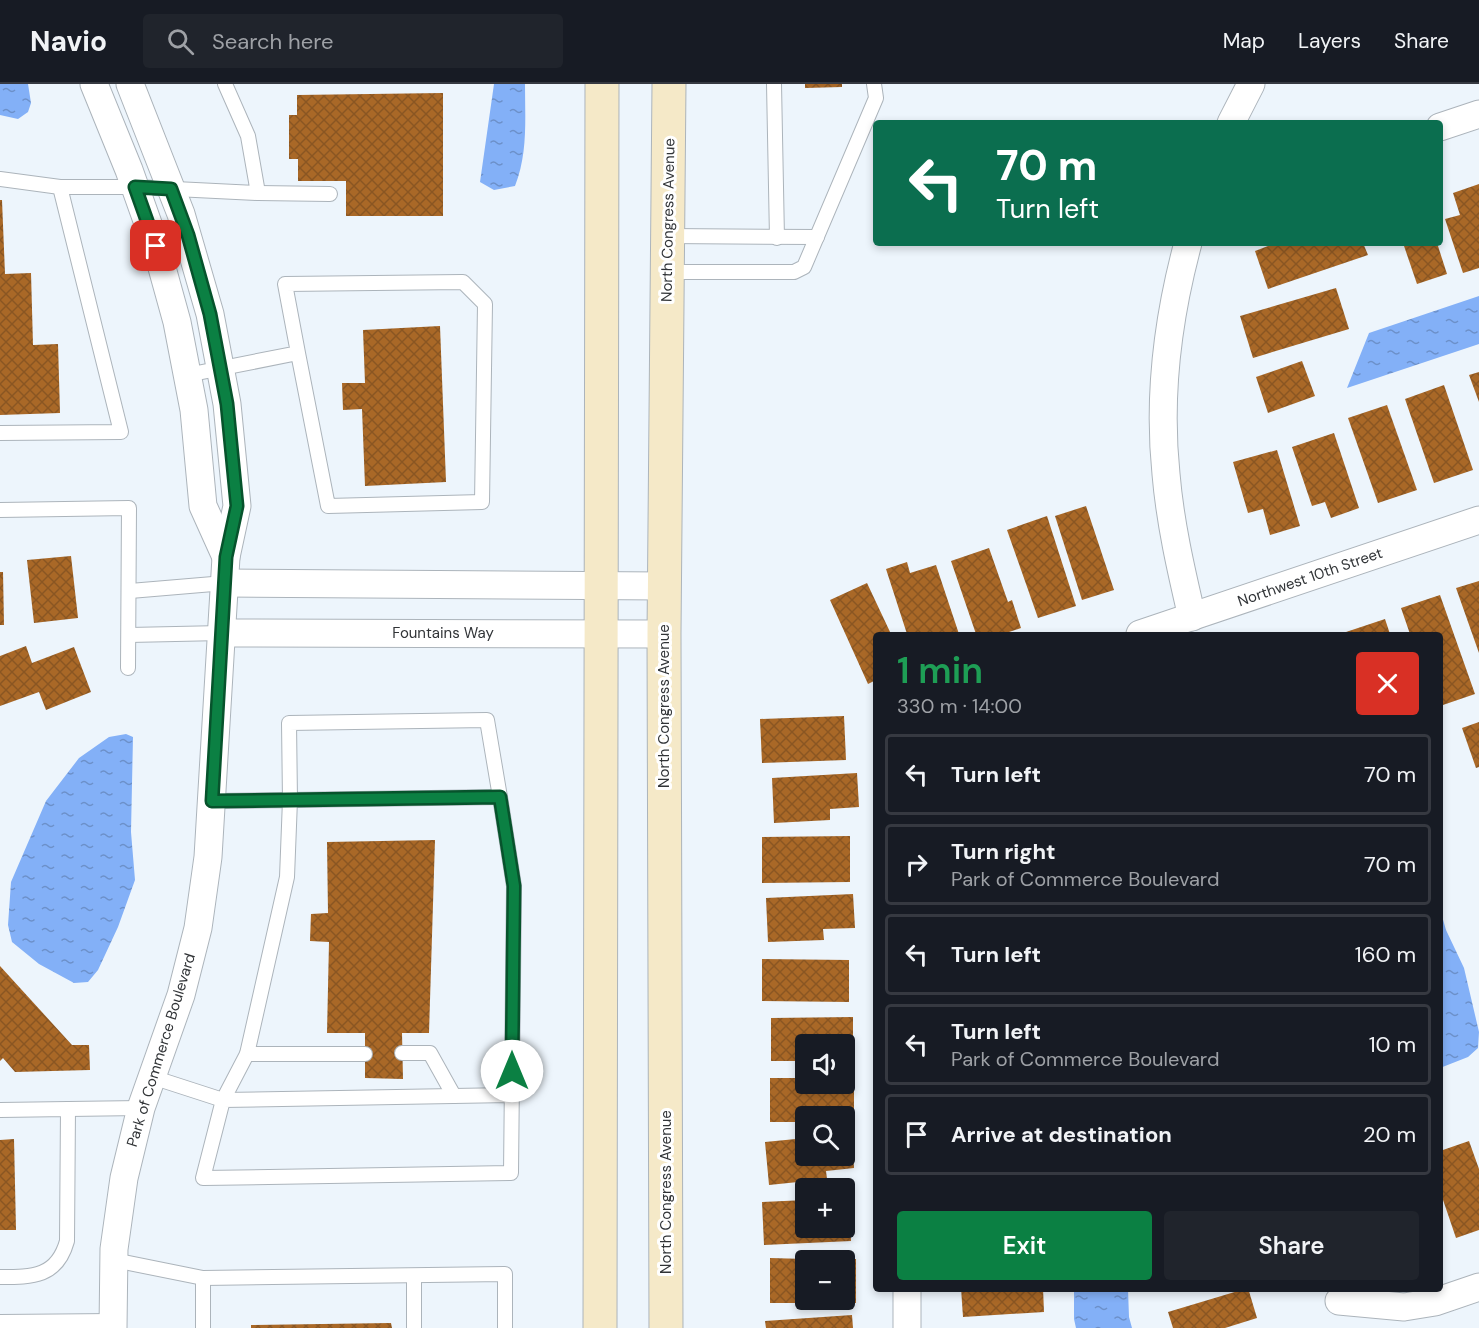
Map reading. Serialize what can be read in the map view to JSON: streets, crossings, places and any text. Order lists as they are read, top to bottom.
{
  "streets": {
    "main road": ["North Congress Avenue"],
    "street": ["Northwest 10th Street", "Fountains Way", "Park of Commerce Boulevard"]
  },
  "crossings": [
    ["North Congress Avenue", "Fountains Way"],
    ["Fountains Way", "Park of Commerce Boulevard"]
  ],
  "page": {
    "header": "Navio",
    "search": "Search here",
    "nav": ["Map", "Layers", "Share"],
    "turn": ["70 m", "Turn left"],
    "heading": ["1 min", "330 m · 14:00"],
    "list": [
      {
        "name": "Turn left",
        "value": "70 m"
      },
      {
        "name": "Turn right",
        "note": "Park of Commerce Boulevard",
        "value": "70 m"
      },
      {
        "name": "Turn left",
        "value": "160 m"
      },
      {
        "name": "Turn left",
        "note": "Park of Commerce Boulevard",
        "value": "10 m"
      },
      {
        "name": "Arrive at destination",
        "value": "20 m"
      }
    ],
    "map_buttons": ["+", "−"],
    "buttons": ["Exit", "Share"]
  }
}
